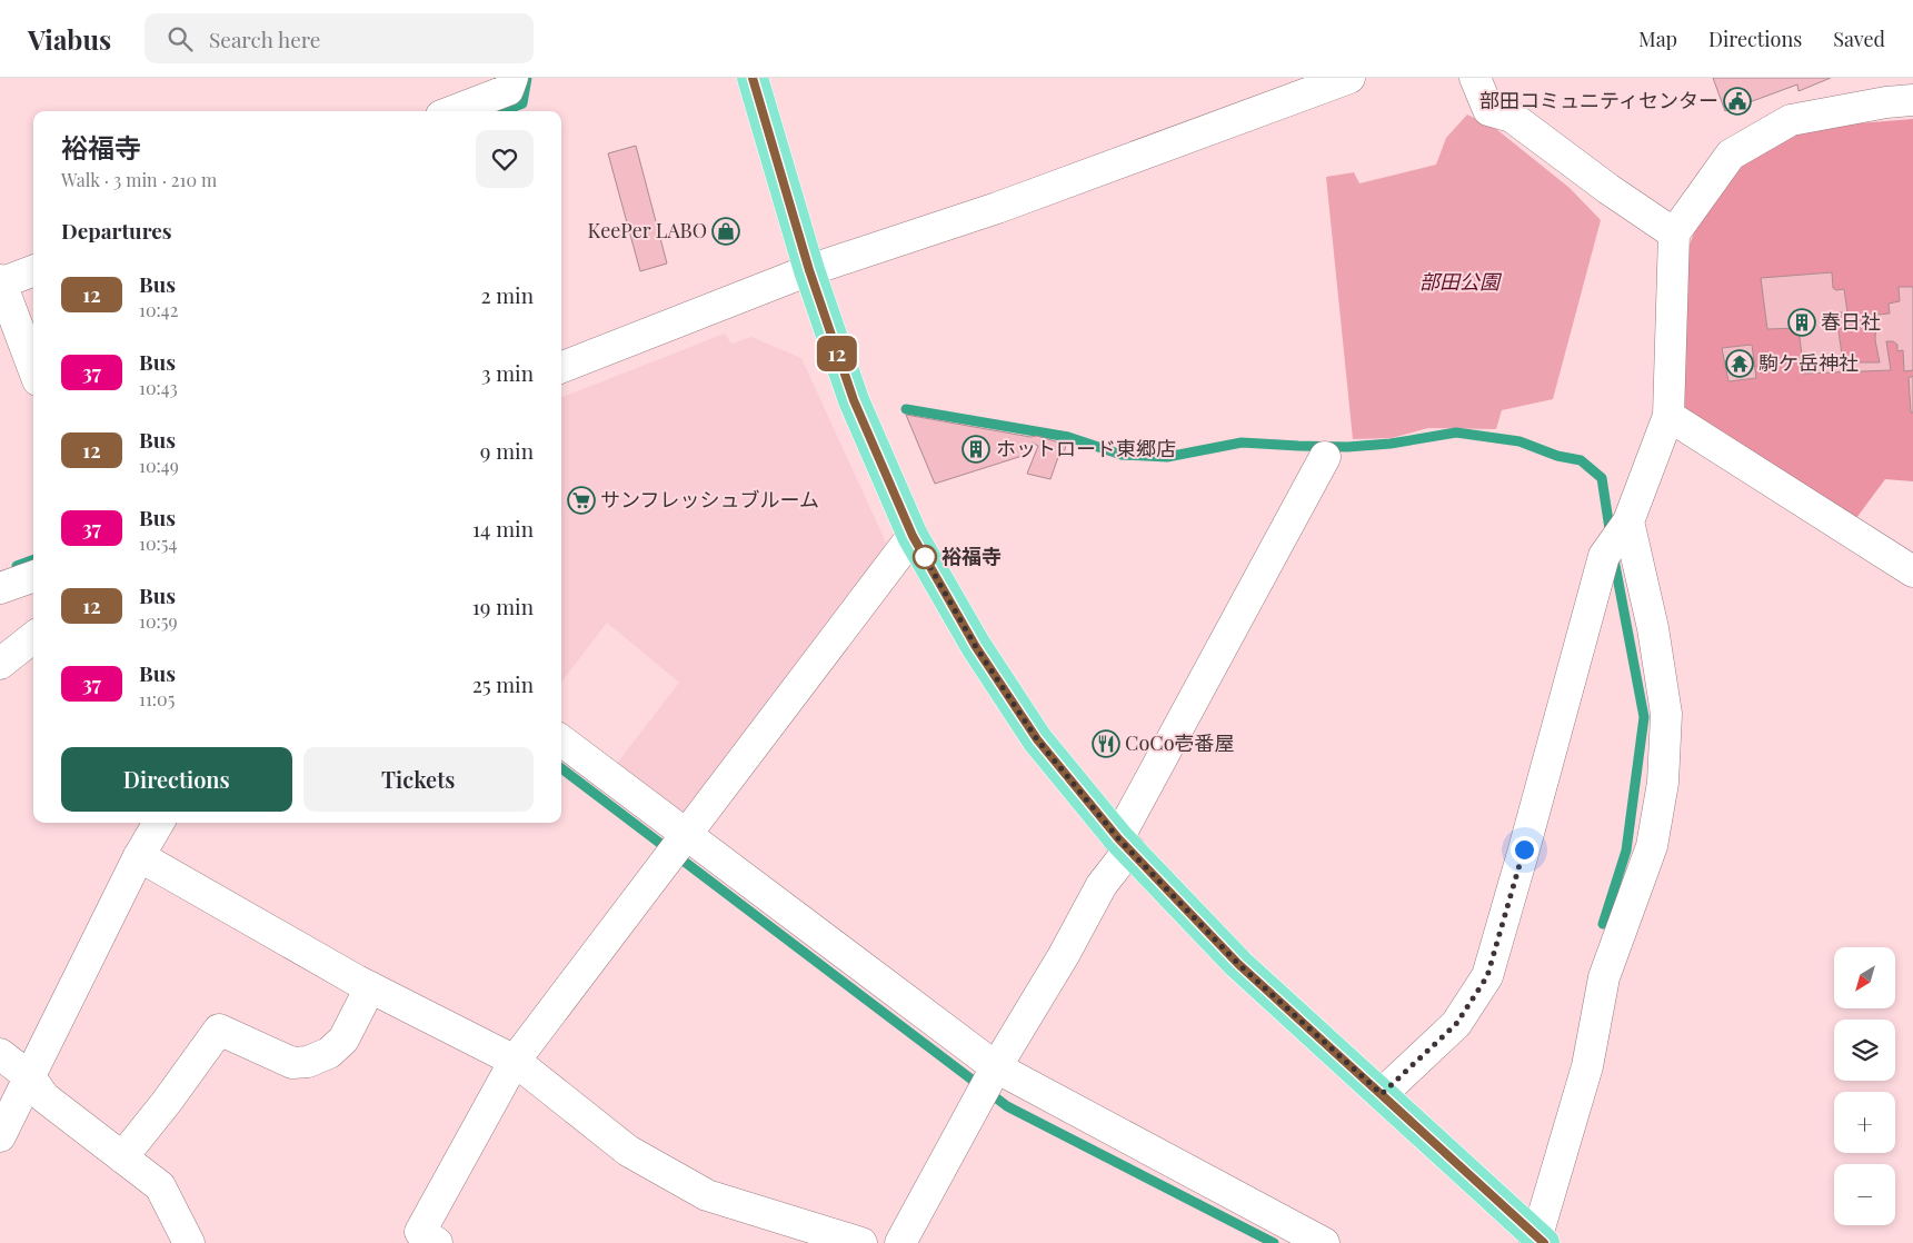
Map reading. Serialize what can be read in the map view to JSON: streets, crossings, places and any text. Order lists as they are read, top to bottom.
{
  "parks": ["部田公園"],
  "places": {
    "public building": ["部田コミュニティセンター"],
    "shop": ["KeePer LABO"],
    "building": ["春日社", "ホットロード東郷店"],
    "temple": ["駒ケ岳神社"],
    "supermarket": ["サンフレッシュブルーム"],
    "other": ["裕福寺"],
    "restaurant": ["CoCo壱番屋"]
  },
  "lines": ["bus line 12"],
  "north": "bottom left",
  "page": {
    "header": "Viabus",
    "search": "Search here",
    "nav": ["Map", "Directions", "Saved"],
    "on_map": "12",
    "heading": [
      ["裕福寺", "Walk · 3 min · 210 m"],
      "Departures"
    ],
    "list": [
      {
        "mark": "12",
        "name": "Bus",
        "note": "10:42",
        "value": "2 min"
      },
      {
        "mark": "37",
        "name": "Bus",
        "note": "10:43",
        "value": "3 min"
      },
      {
        "mark": "12",
        "name": "Bus",
        "note": "10:49",
        "value": "9 min"
      },
      {
        "mark": "37",
        "name": "Bus",
        "note": "10:54",
        "value": "14 min"
      },
      {
        "mark": "12",
        "name": "Bus",
        "note": "10:59",
        "value": "19 min"
      },
      {
        "mark": "37",
        "name": "Bus",
        "note": "11:05",
        "value": "25 min"
      }
    ],
    "buttons": ["Directions", "Tickets"],
    "map_buttons": ["+", "−"]
  }
}
